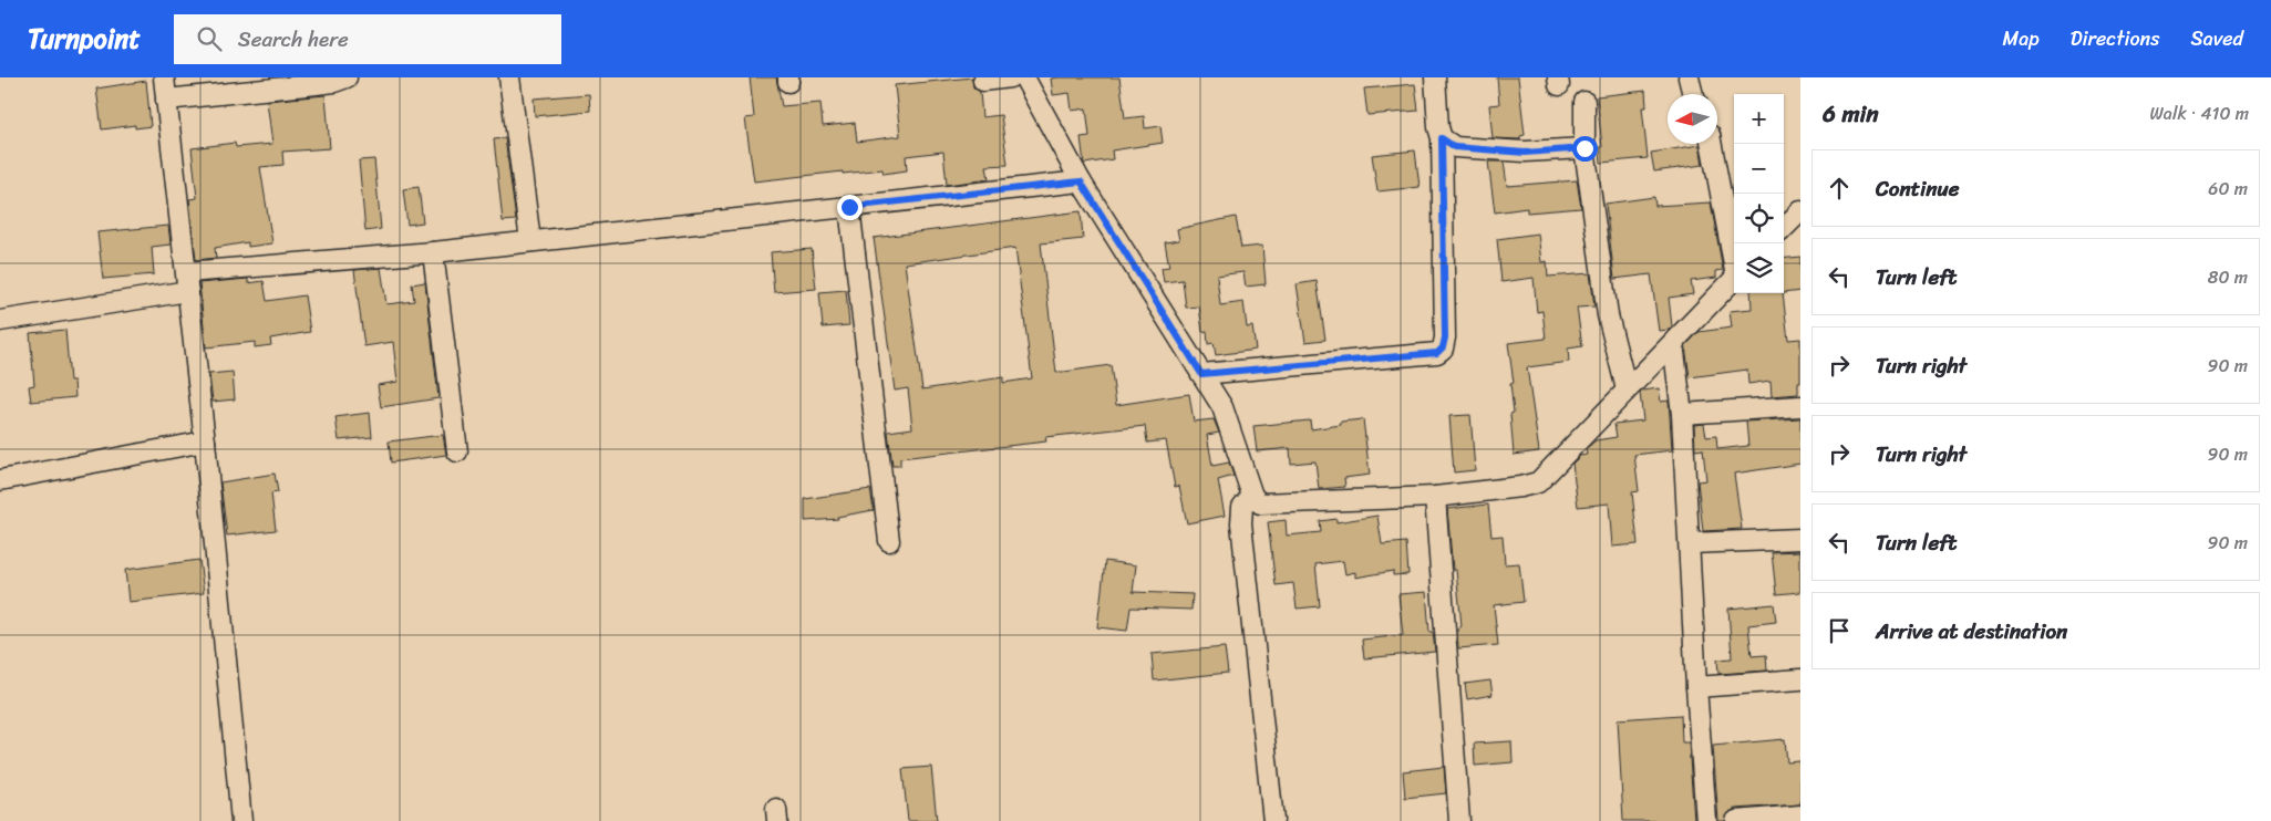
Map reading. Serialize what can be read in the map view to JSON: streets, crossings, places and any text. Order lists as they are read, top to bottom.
{
  "north": "left",
  "page": {
    "header": "Turnpoint",
    "search": "Search here",
    "nav": ["Map", "Directions", "Saved"],
    "heading": ["6 min", "Walk · 410 m"],
    "map_buttons": ["+", "−"],
    "list": [
      ["Continue", "60 m"],
      ["Turn left", "80 m"],
      ["Turn right", "90 m"],
      ["Turn right", "90 m"],
      ["Turn left", "90 m"],
      "Arrive at destination"
    ]
  }
}
